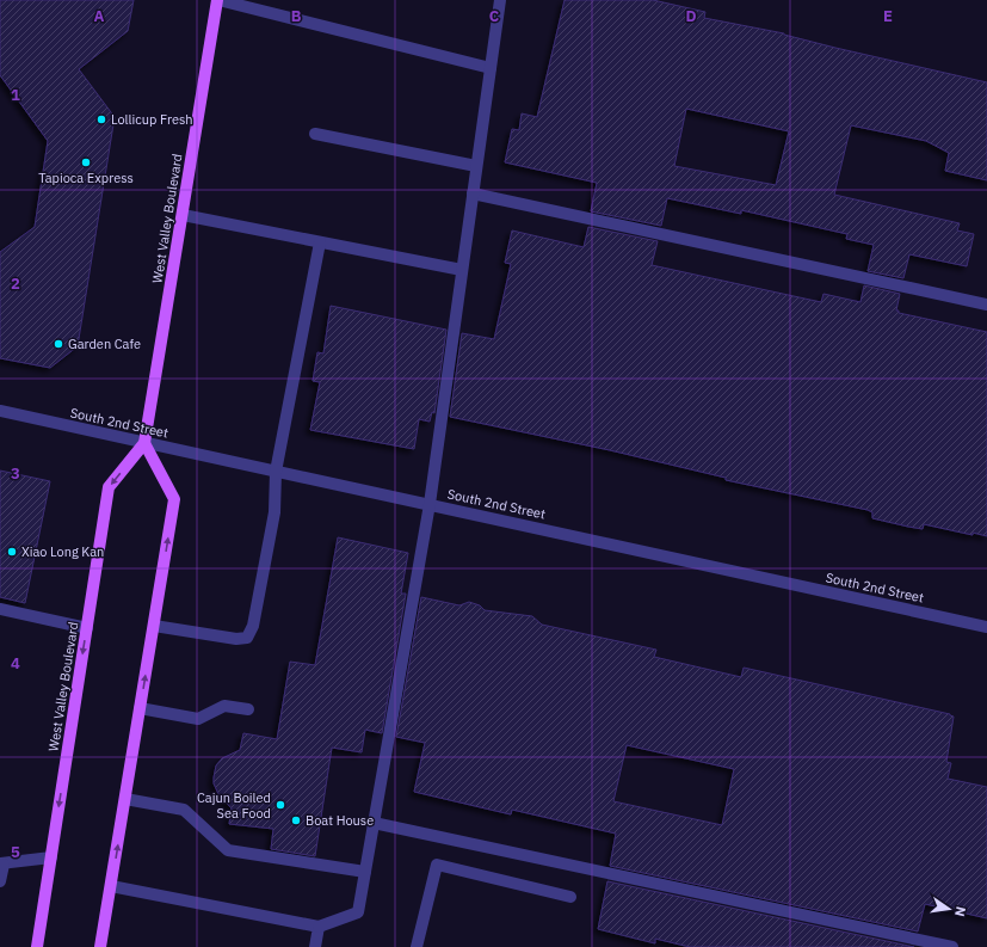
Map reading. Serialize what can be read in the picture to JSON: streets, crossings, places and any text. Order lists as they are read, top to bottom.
{
  "streets": {
    "main road": ["West Valley Boulevard"],
    "street": ["South 2nd Street"]
  },
  "crossings": [
    ["West Valley Boulevard", "South 2nd Street"]
  ],
  "places": [
    "Lollicup Fresh",
    "Tapioca Express",
    "Garden Cafe",
    "Xiao Long Kan",
    "Cajun Boiled Sea Food",
    "Boat House"
  ],
  "north": "right",
  "grid": {
    "columns": [
      "A",
      "B",
      "C",
      "D",
      "E"
    ],
    "rows": [
      "1",
      "2",
      "3",
      "4",
      "5"
    ]
  }
}
